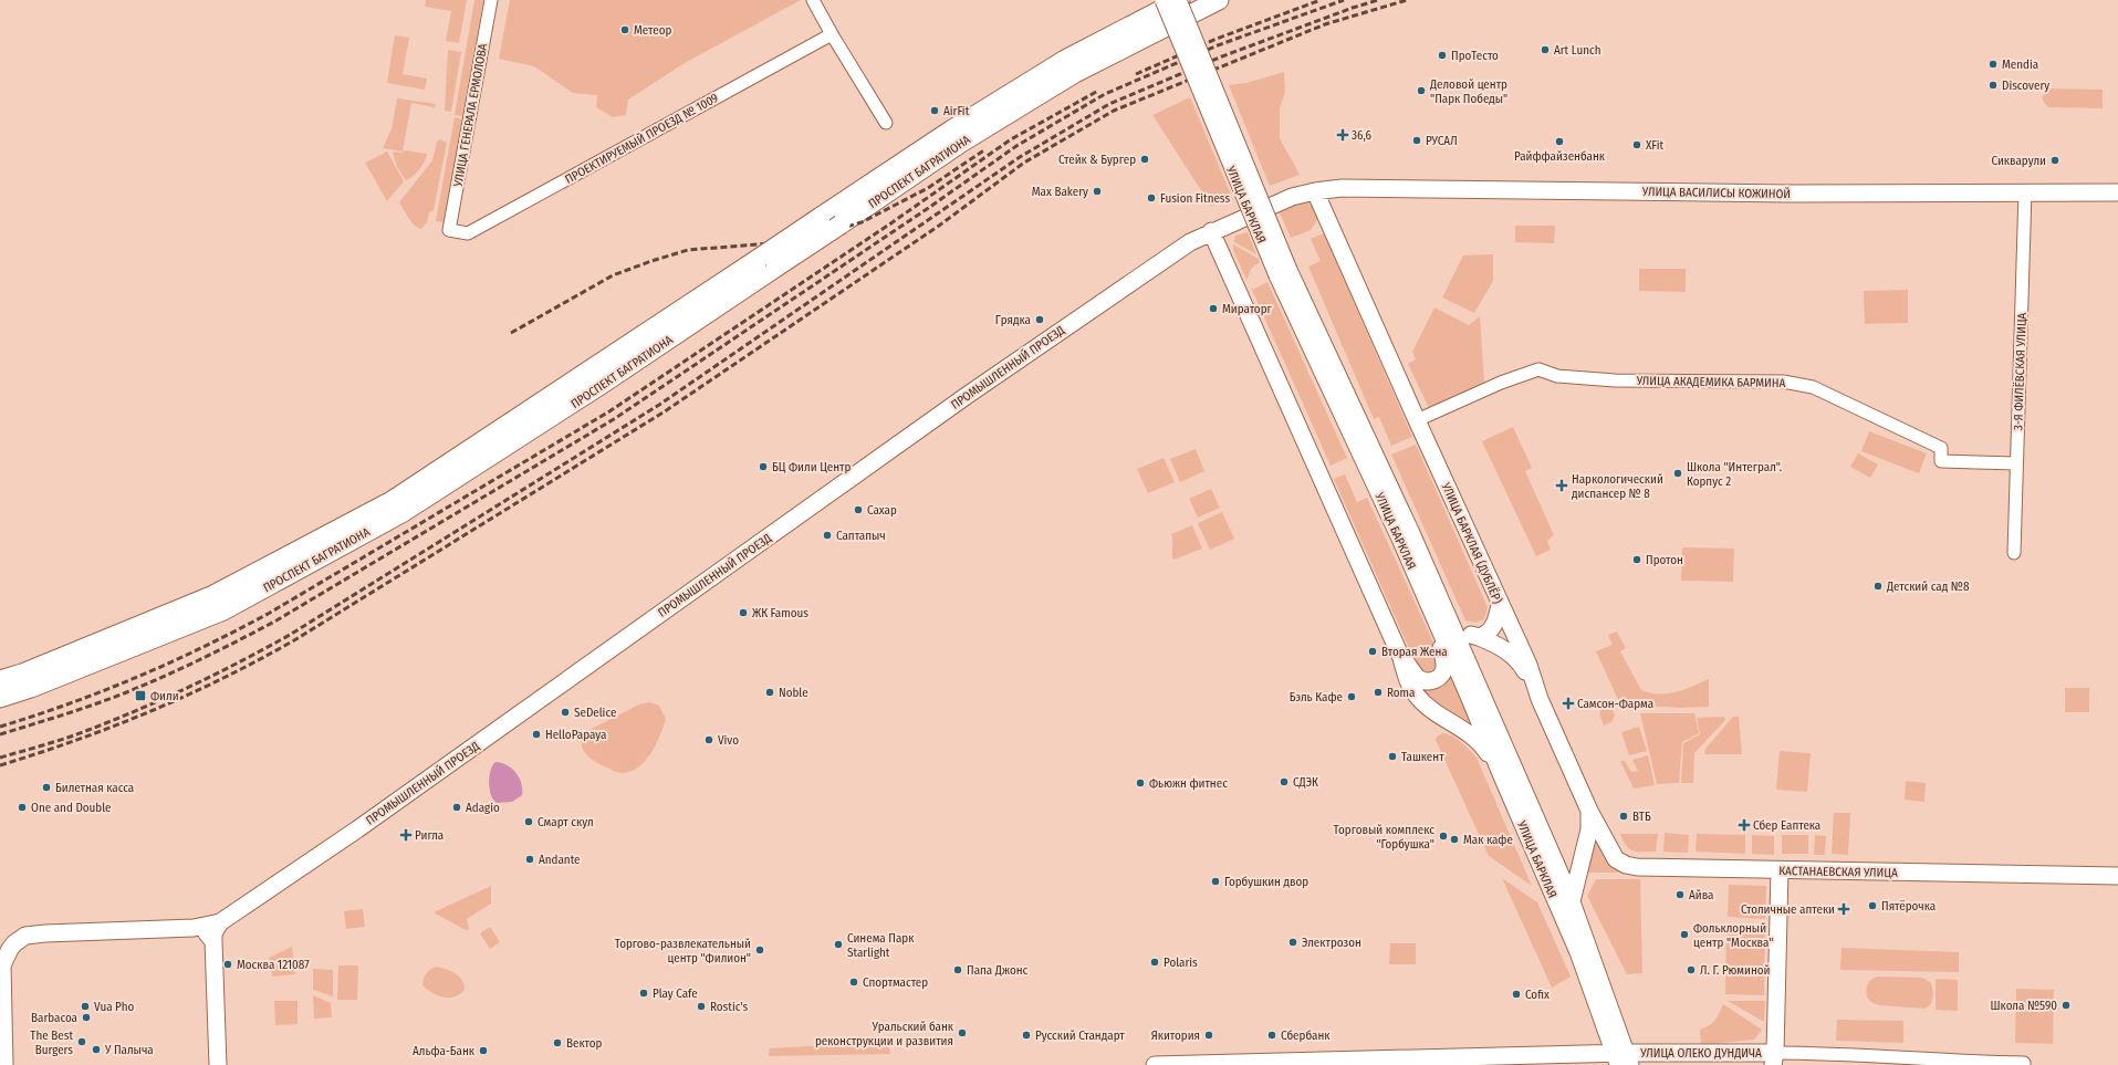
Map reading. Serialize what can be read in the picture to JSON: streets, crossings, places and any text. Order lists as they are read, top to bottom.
{
  "streets": {
    "main road": ["ПРОСПЕКТ БАГРАТИОНА"],
    "street": [
      "УЛИЦА ГЕНЕРАЛА ЕРМОЛОВА",
      "ПРОЕКТИРУЕМЫЙ ПРОЕЗД № 1009",
      "УЛИЦА ВАСИЛИСЫ КОЖИНОЙ",
      "УЛИЦА БАРКЛАЯ",
      "ПРОМЫШЛЕННЫЙ ПРОЕЗД",
      "3-Я ФИЛЁВСКАЯ УЛИЦА",
      "УЛИЦА АКАДЕМИКА БАРМИНА",
      "УЛИЦА БАРКЛАЯ (ДУБЛЁР)",
      "КАСТАНАЕВСКАЯ УЛИЦА",
      "УЛИЦА ОЛЕКО ДУНДИЧА"
    ]
  },
  "crossings": [
    ["УЛИЦА ГЕНЕРАЛА ЕРМОЛОВА", "ПРОЕКТИРУЕМЫЙ ПРОЕЗД № 1009"],
    ["ПРОСПЕКТ БАГРАТИОНА", "УЛИЦА БАРКЛАЯ"],
    ["УЛИЦА ВАСИЛИСЫ КОЖИНОЙ", "ПРОМЫШЛЕННЫЙ ПРОЕЗД"],
    ["УЛИЦА ВАСИЛИСЫ КОЖИНОЙ", "3-Я ФИЛЁВСКАЯ УЛИЦА"],
    ["УЛИЦА ВАСИЛИСЫ КОЖИНОЙ", "УЛИЦА БАРКЛАЯ (ДУБЛЁР)"],
    ["УЛИЦА БАРКЛАЯ", "УЛИЦА БАРКЛАЯ (ДУБЛЁР)"],
    ["УЛИЦА БАРКЛАЯ", "УЛИЦА ОЛЕКО ДУНДИЧА"],
    ["3-Я ФИЛЁВСКАЯ УЛИЦА", "УЛИЦА АКАДЕМИКА БАРМИНА"],
    ["УЛИЦА АКАДЕМИКА БАРМИНА", "УЛИЦА БАРКЛАЯ (ДУБЛЁР)"],
    ["УЛИЦА БАРКЛАЯ (ДУБЛЁР)", "КАСТАНАЕВСКАЯ УЛИЦА"],
    ["КАСТАНАЕВСКАЯ УЛИЦА", "УЛИЦА ОЛЕКО ДУНДИЧА"]
  ],
  "places": {
    "other": [
      "Метеор",
      "Art Lunch",
      "ПроТесто",
      "Mendia",
      "Discovery",
      "Деловой центр \"Парк Победы\"",
      "AirFit",
      "РУСАЛ",
      "Райффайзенбанк",
      "XFit",
      "Стейк & Бургер",
      "Сикварули",
      "Max Bakery",
      "Fusion Fitness",
      "Мираторг",
      "Грядка",
      "БЦ Фили Центр",
      "Школа \"Интеграл\". Корпус 2",
      "Сахар",
      "Саптапыч",
      "Протон",
      "Детский сад №8",
      "ЖК Famous",
      "Вторая Жена",
      "Noble",
      "Roma",
      "Бэль Кафе",
      "SeDelice",
      "HelloPapaya",
      "Vivo",
      "Ташкент",
      "СДЭК",
      "Фьюжн фитнес",
      "Билетная касса",
      "One and Double",
      "Adagio",
      "ВТБ",
      "Смарт скул",
      "Торговый комплекс \"Горбушка\"",
      "Мак кафе",
      "Andante",
      "Горбушкин двор",
      "Айва",
      "Пятёрочка",
      "Фольклорный центр \"Москва\"",
      "Электрозон",
      "Синема Парк Starlight",
      "Торгово-развлекательный центр \"Филион\"",
      "Polaris",
      "Москва 121087",
      "Папа Джонс",
      "Л. Г. Рюминой",
      "Спортмастер",
      "Play Cafe",
      "Cofix",
      "Школа №590",
      "Vua Pho",
      "Rostic's",
      "Barbacoa",
      "Уральский банк реконструкции и развития",
      "Русский Стандарт",
      "Якитория",
      "Сбербанк",
      "The Best Burgers",
      "Вектор",
      "У Палыча",
      "Альфа-Банк"
    ],
    "health": [
      "36,6",
      "Наркологический диспансер № 8",
      "Самсон-Фарма",
      "Сбер Еаптека",
      "Ригла",
      "Столичные аптеки"
    ],
    "transit": ["Фили"]
  }
}
